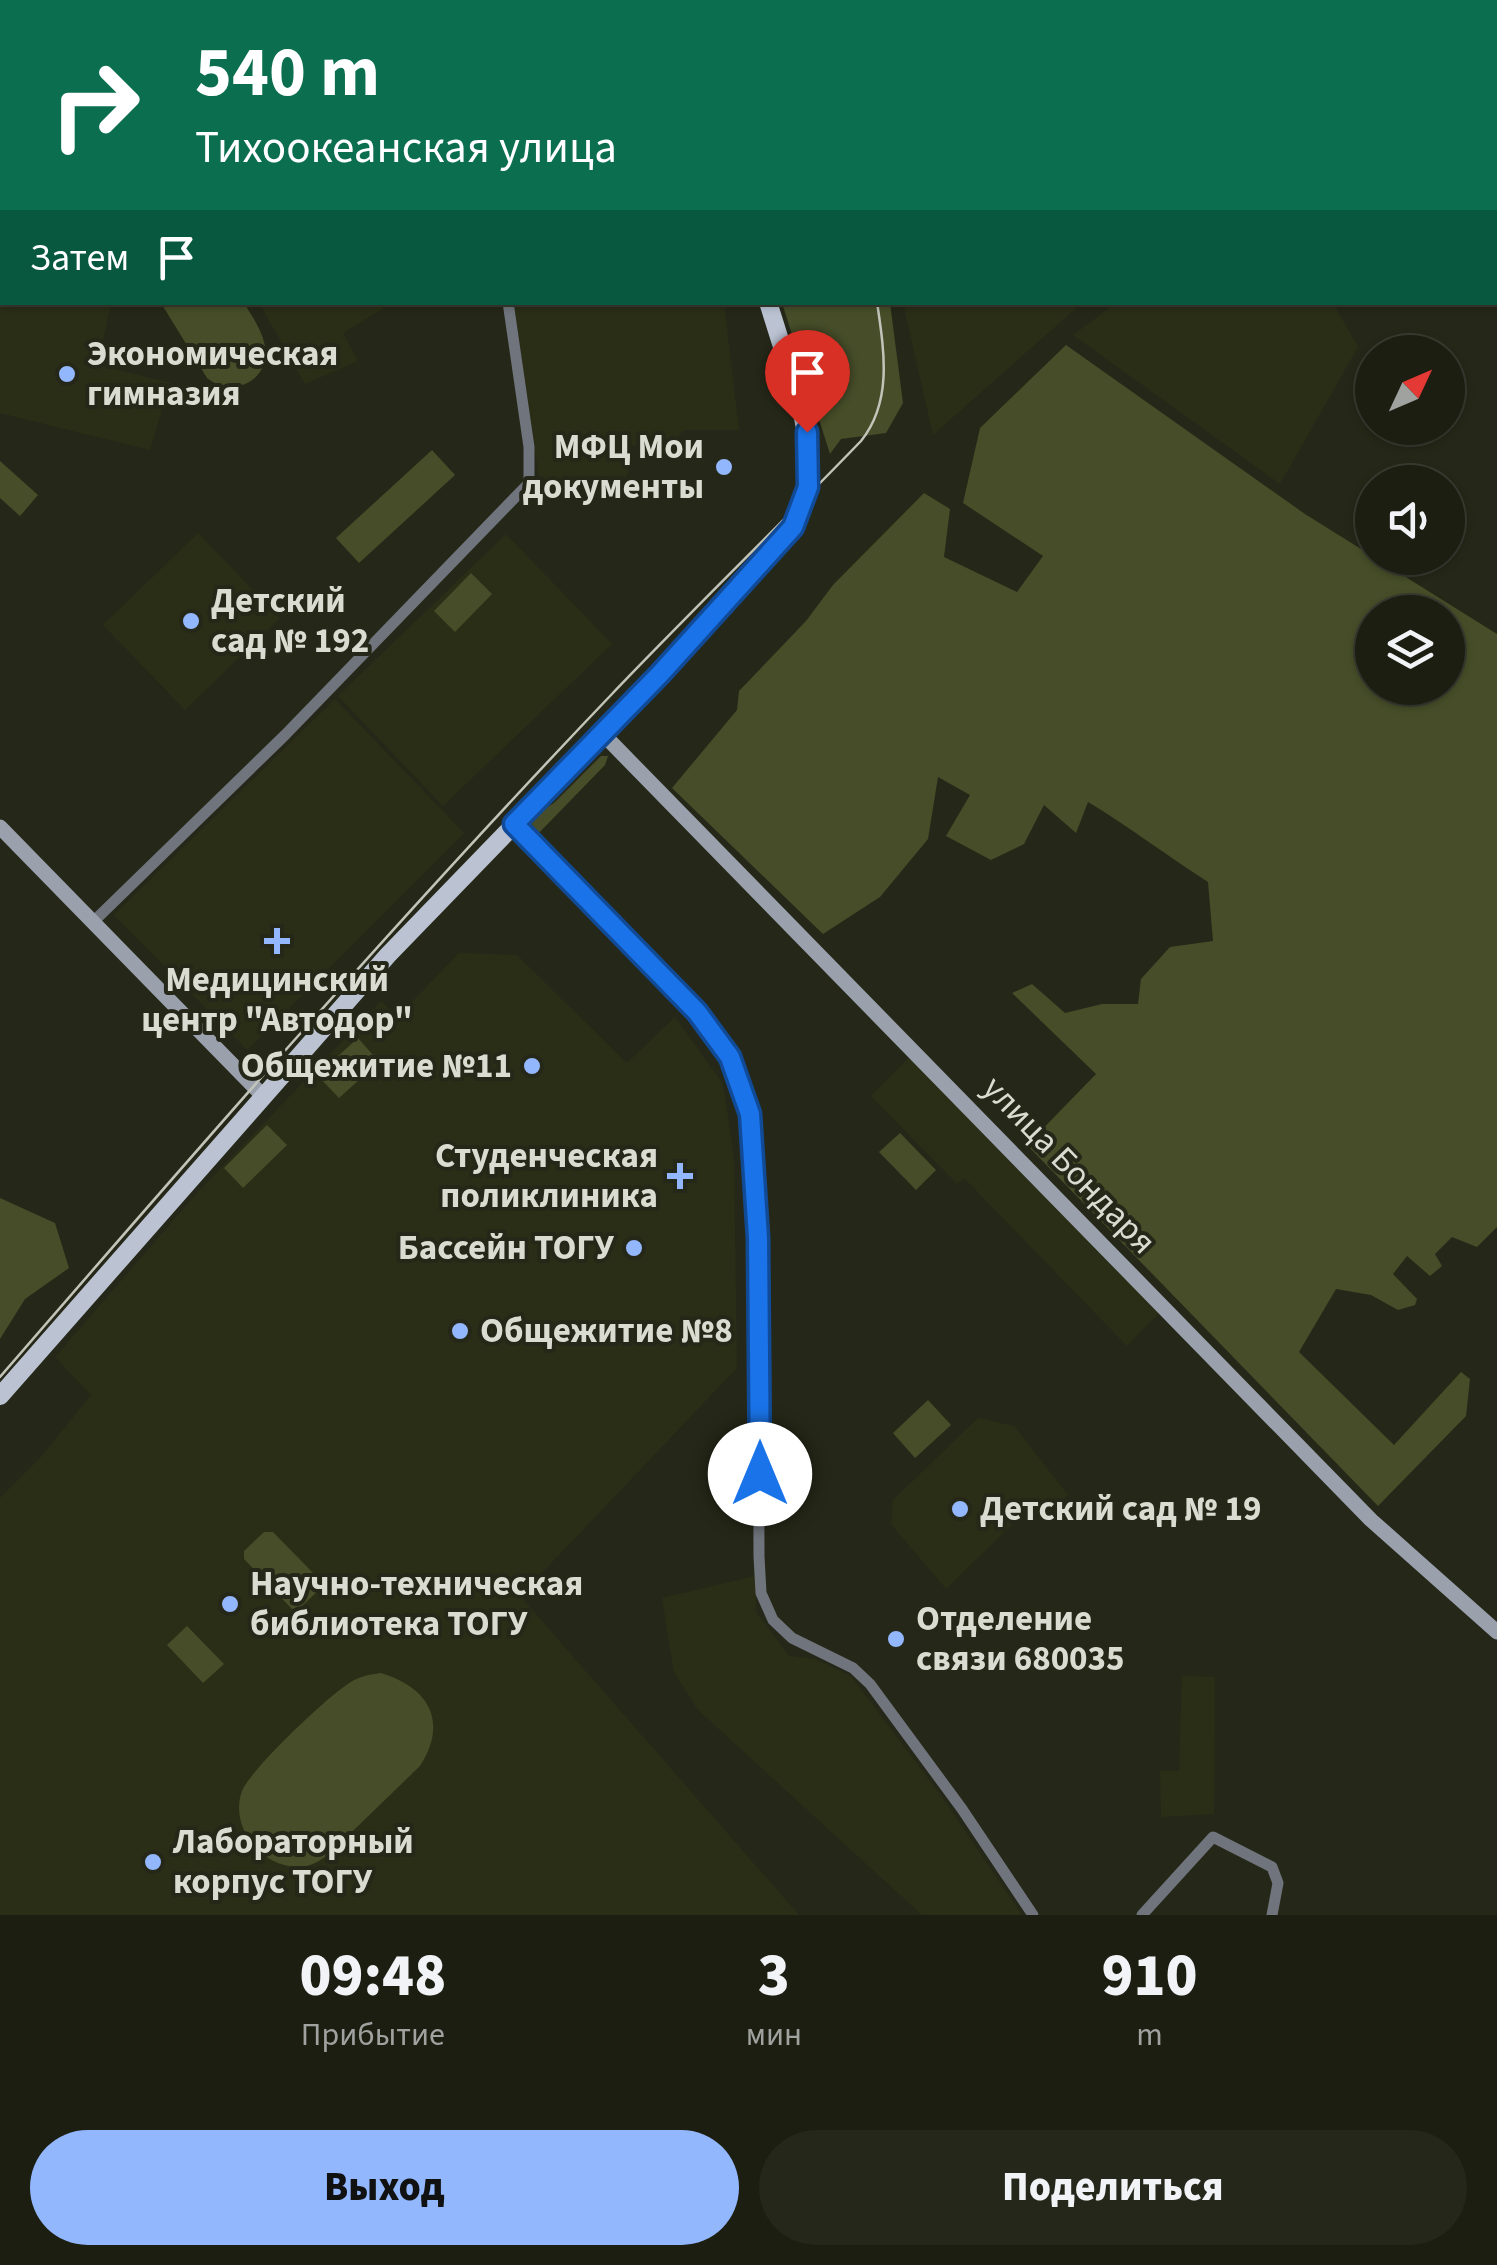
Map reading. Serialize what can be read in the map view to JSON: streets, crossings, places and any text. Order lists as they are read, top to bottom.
{
  "streets": {
    "main road": ["улица Бондаря"]
  },
  "places": {
    "other": [
      "Экономическая гимназия",
      "МФЦ Мои документы",
      "Детский сад № 192",
      "Общежитие №11",
      "Бассейн ТОГУ",
      "Общежитие №8",
      "Детский сад № 19",
      "Научно-техническая библиотека ТОГУ",
      "Отделение связи 680035",
      "Лабораторный корпус ТОГУ"
    ],
    "health": ["Медицинский центр \"Автодор\"", "Студенческая поликлиника"]
  },
  "north": "top right",
  "page": {
    "turn": ["540 m", "Тихоокеанская улица"],
    "then": "Затем",
    "eta": [
      "09:48",
      "Прибытие",
      "3",
      "мин",
      "910",
      "m"
    ],
    "buttons": ["Выход", "Поделиться"]
  }
}
